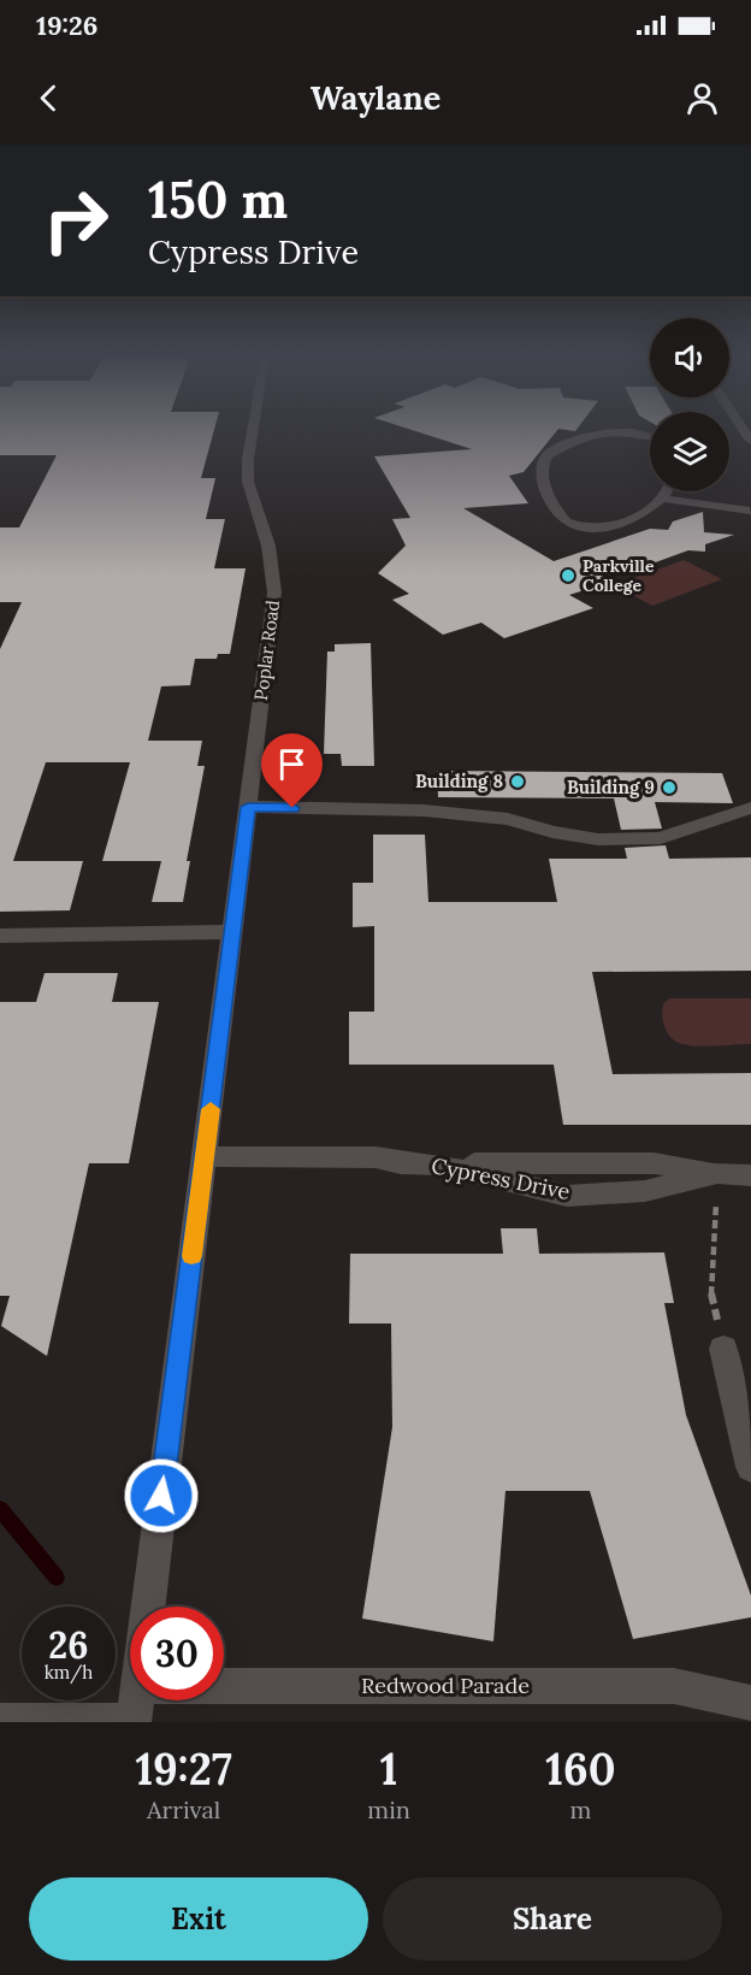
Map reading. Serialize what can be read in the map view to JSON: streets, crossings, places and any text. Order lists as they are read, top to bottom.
{
  "streets": {
    "street": ["Poplar Road", "Cypress Drive", "Redwood Parade"]
  },
  "crossings": [
    ["Poplar Road", "Cypress Drive"],
    ["Poplar Road", "Redwood Parade"]
  ],
  "places": ["Parkville College", "Building 8", "Building 9"],
  "page": {
    "status": "19:26",
    "header": "Waylane",
    "turn": ["150 m", "Cypress Drive"],
    "speed": "26 km/h",
    "limit": "30",
    "eta": [
      "19:27",
      "Arrival",
      "1",
      "min",
      "160",
      "m"
    ],
    "buttons": ["Exit", "Share"]
  }
}
